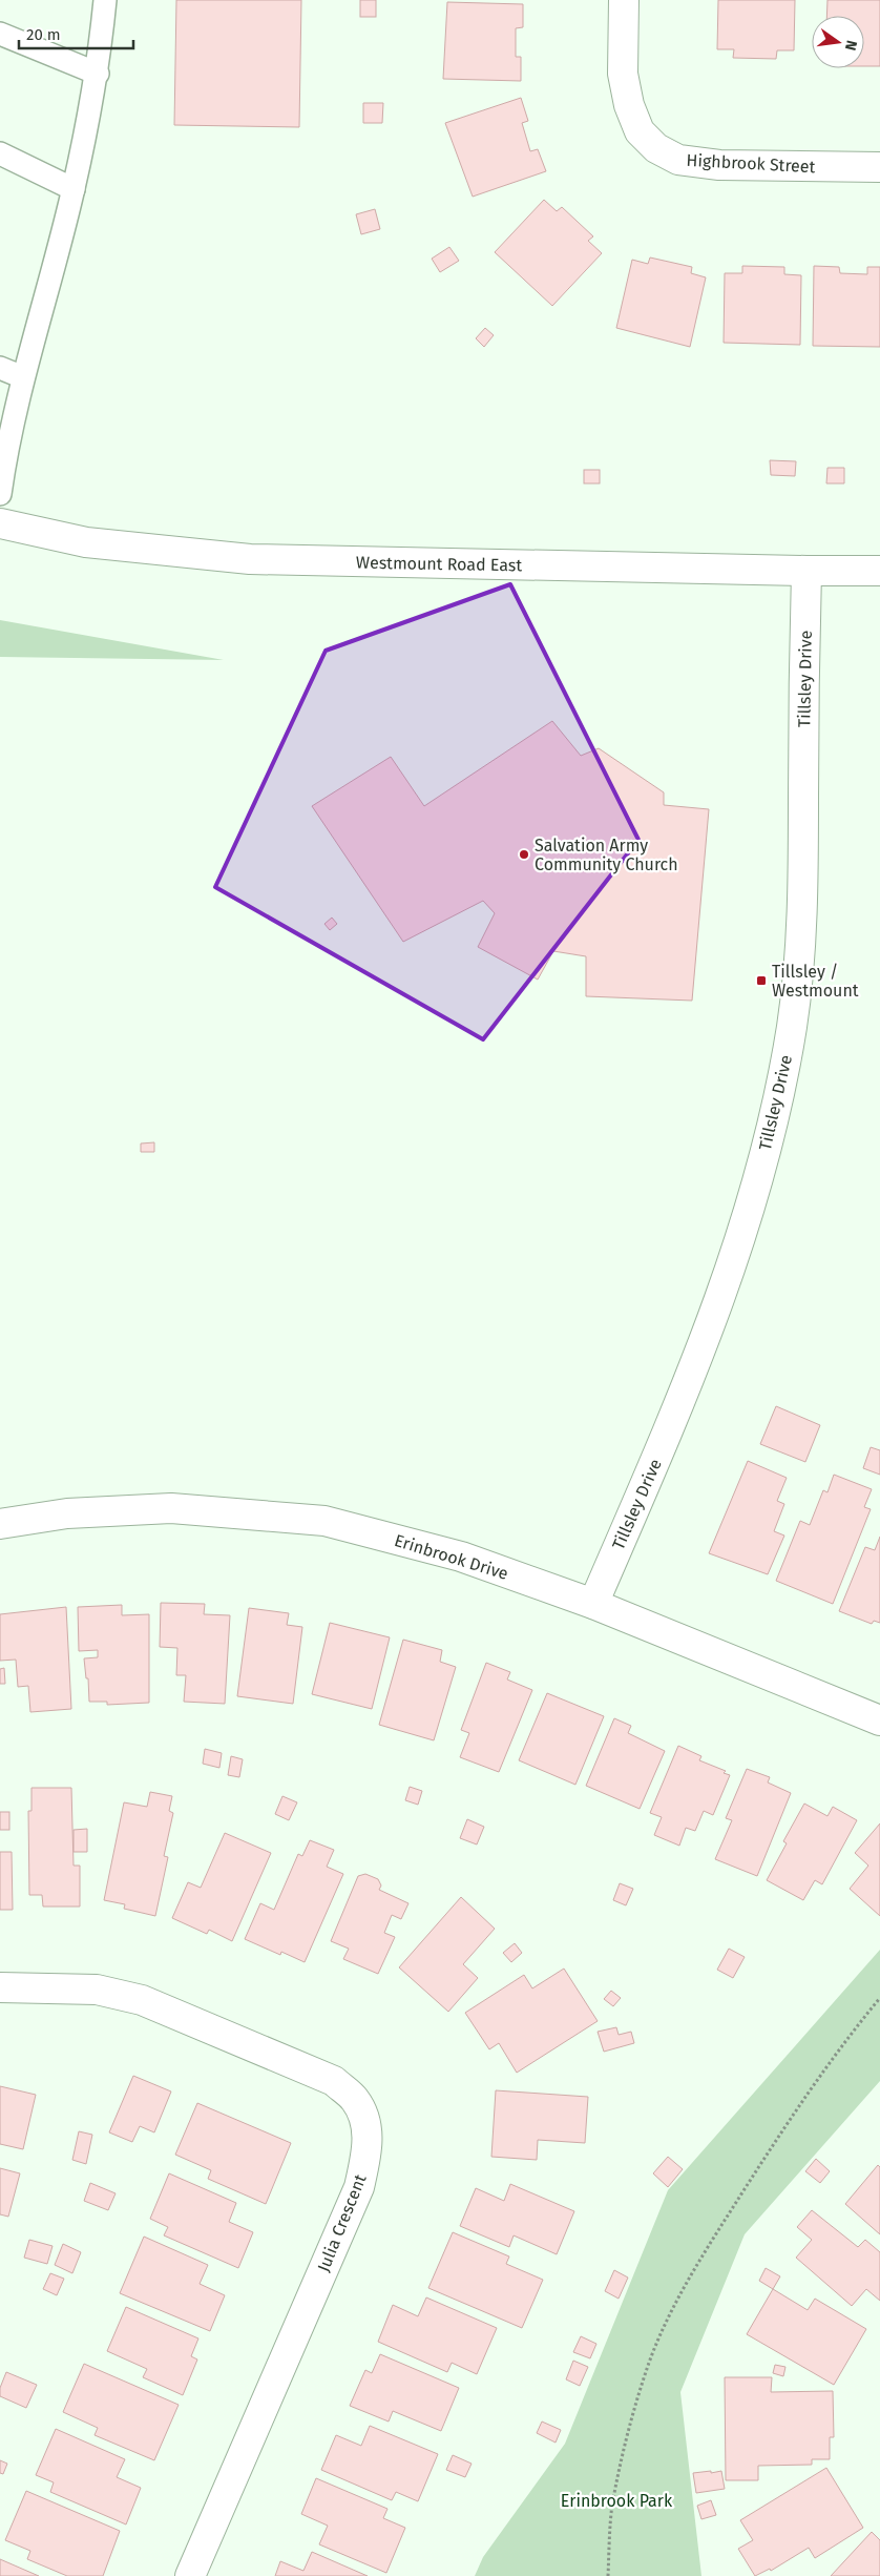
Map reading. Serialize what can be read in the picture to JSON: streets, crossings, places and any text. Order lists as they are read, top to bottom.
{
  "streets": {
    "street": [
      "Highbrook Street",
      "Westmount Road East",
      "Tillsley Drive",
      "Erinbrook Drive",
      "Julia Crescent"
    ]
  },
  "crossings": [
    ["Westmount Road East", "Tillsley Drive"],
    ["Tillsley Drive", "Erinbrook Drive"]
  ],
  "parks": ["Erinbrook Park"],
  "places": {
    "other": ["Salvation Army Community Church"],
    "transit": ["Tillsley / Westmount"]
  },
  "scale_bar": "20 m",
  "north": "right"
}
